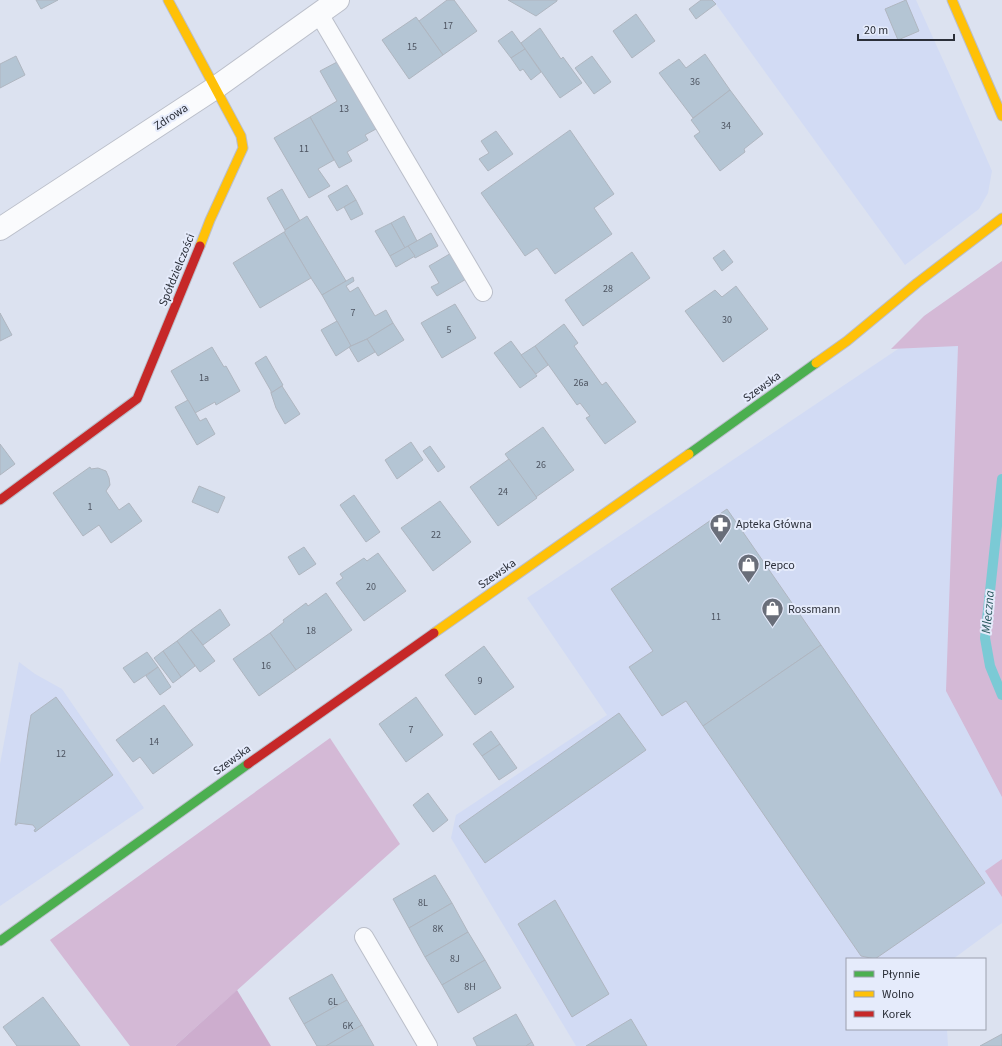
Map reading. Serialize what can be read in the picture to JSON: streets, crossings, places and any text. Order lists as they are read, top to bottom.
{
  "streets": {
    "street": ["Zdrowa", "Spółdzielczości", "Szewska"]
  },
  "crossings": [
    ["Zdrowa", "Spółdzielczości"]
  ],
  "water": ["Mleczna"],
  "places": {
    "pharmacy": ["Apteka Główna"],
    "shop": ["Pepco", "Rossmann"]
  },
  "house_numbers": [
    "17",
    "15",
    "36",
    "13",
    "34",
    "11",
    "28",
    "7",
    "30",
    "5",
    "1a",
    "26a",
    "26",
    "24",
    "1",
    "22",
    "20",
    "11",
    "18",
    "16",
    "9",
    "7",
    "14",
    "12",
    "8L",
    "8K",
    "8J",
    "8H",
    "6L",
    "6K"
  ],
  "legend": ["Płynnie", "Wolno", "Korek"],
  "scale_bar": "20 m"
}
